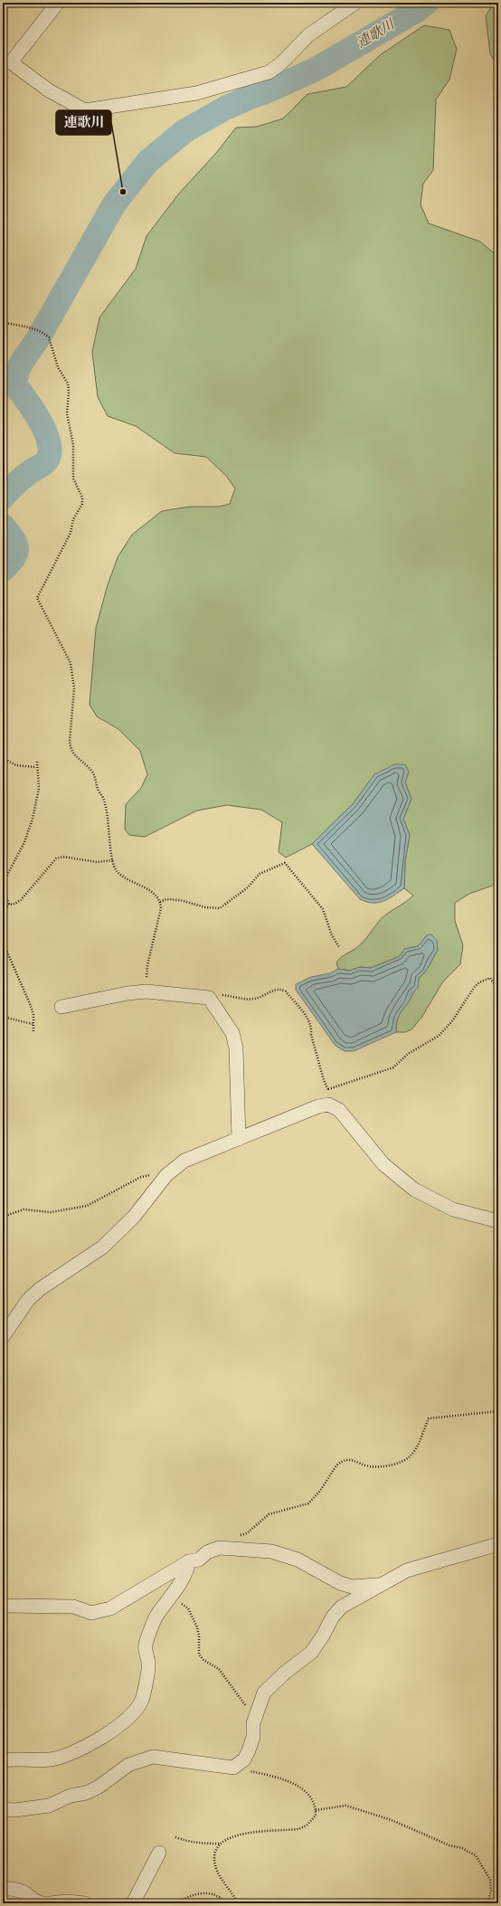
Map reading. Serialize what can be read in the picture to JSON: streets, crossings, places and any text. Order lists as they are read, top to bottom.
{
  "water": ["連歌川"],
  "places": ["連歌川"]
}
